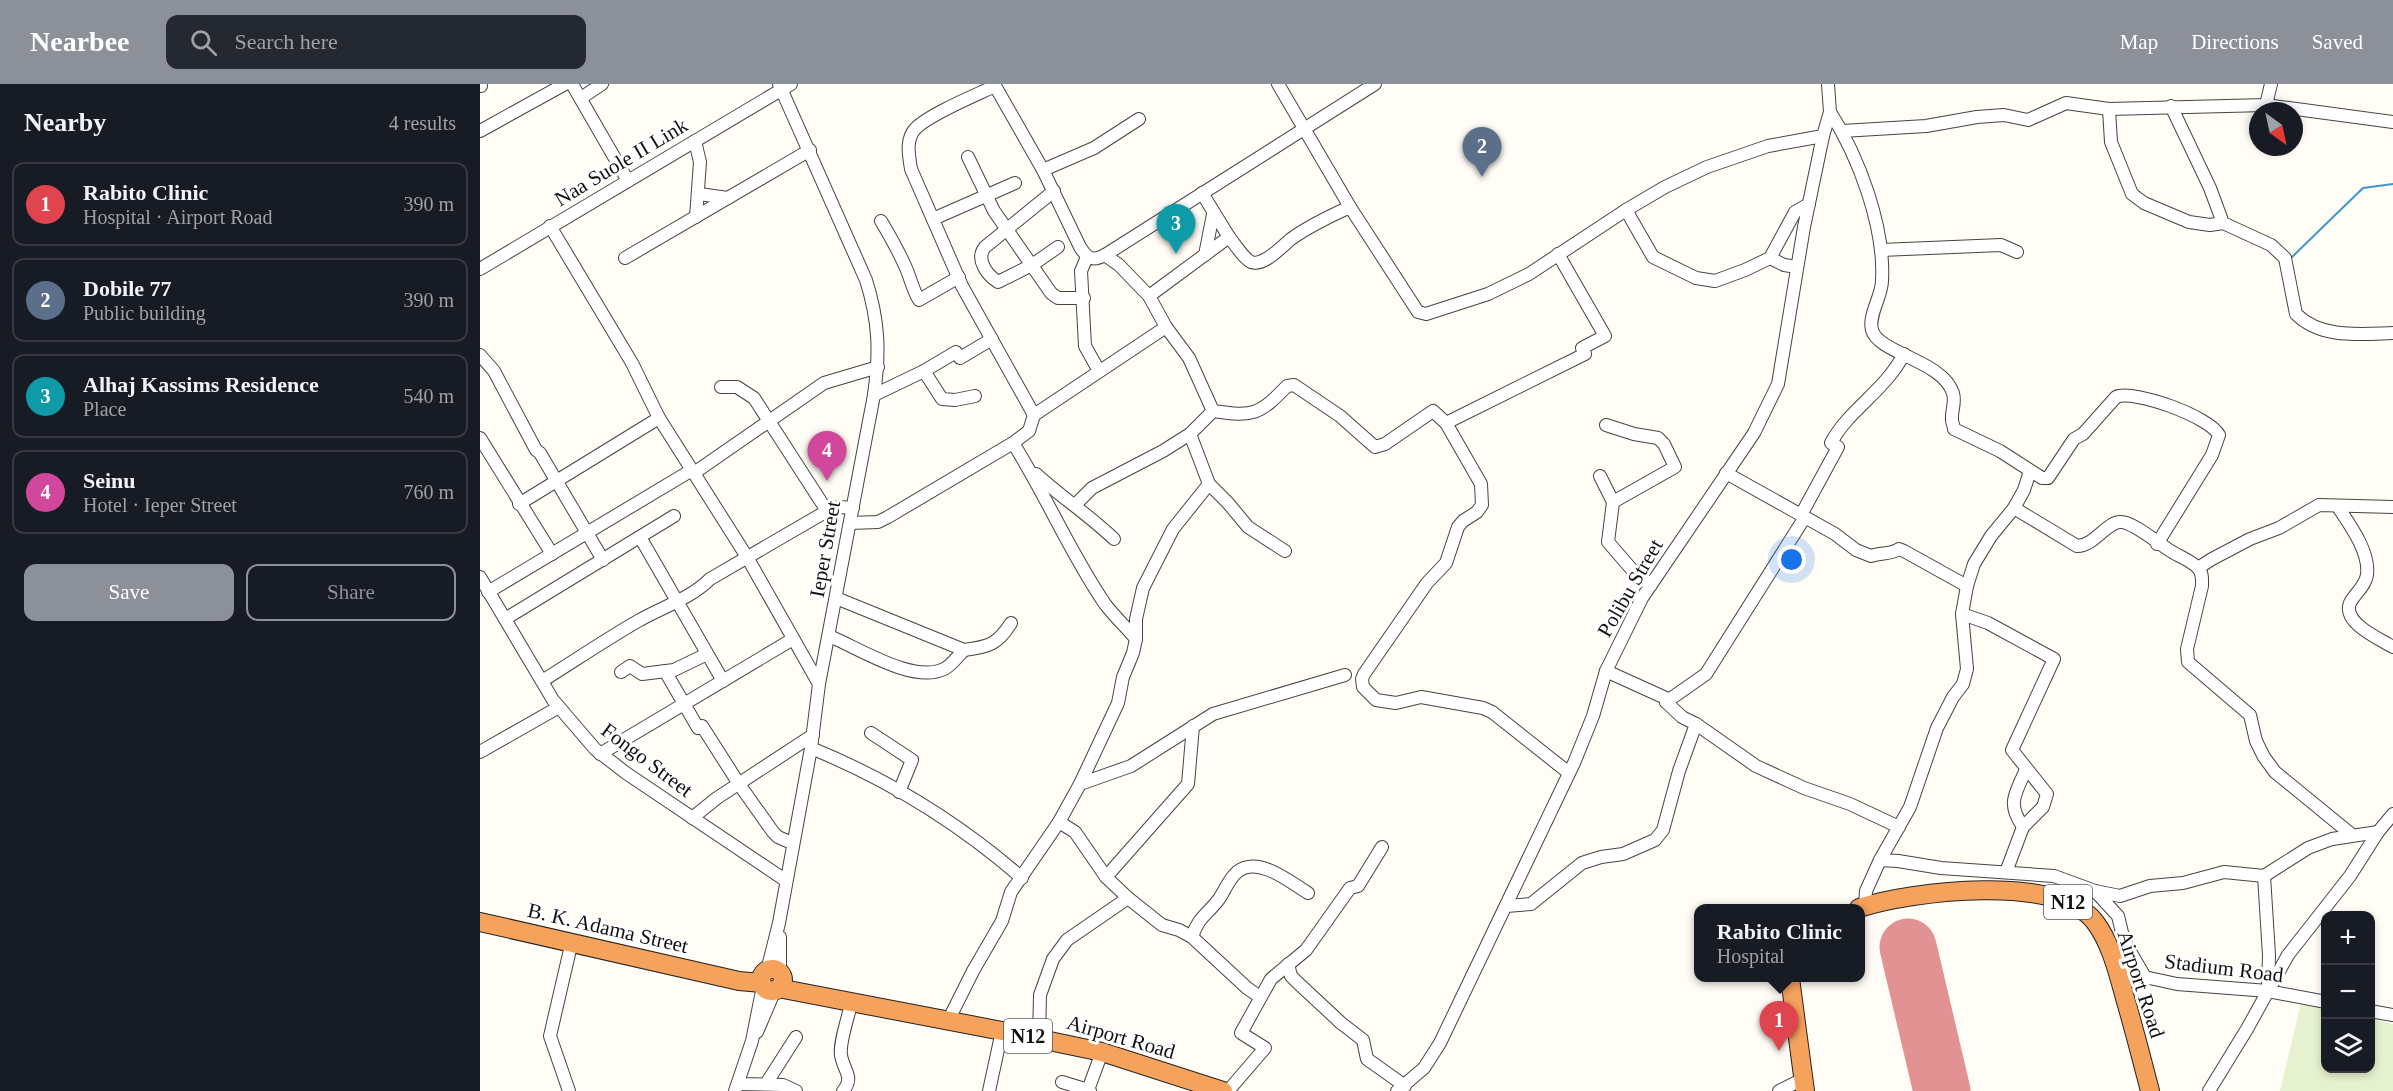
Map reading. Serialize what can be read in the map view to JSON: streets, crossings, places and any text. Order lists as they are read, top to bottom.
{
  "streets": {
    "highway": ["N12", "B. K. Adama Street", "Airport Road"],
    "street": [
      "Naa Suole II Link",
      "Ieper Street",
      "Polibu Street",
      "Fongo Street",
      "Stadium Road"
    ]
  },
  "crossings": [
    ["Naa Suole II Link", "Ieper Street"],
    ["Ieper Street", "Fongo Street"],
    ["Ieper Street", "B. K. Adama Street"],
    ["Ieper Street", "Airport Road"],
    ["B. K. Adama Street", "Airport Road"],
    ["Stadium Road", "Airport Road"]
  ],
  "north": "bottom right",
  "page": {
    "header": "Nearbee",
    "search": "Search here",
    "nav": ["Map", "Directions", "Saved"],
    "heading": ["Nearby", "4 results"],
    "pins": [
      "2",
      "3",
      "4",
      "1"
    ],
    "list": [
      {
        "mark": "1",
        "name": "Rabito Clinic",
        "note": "Hospital · Airport Road",
        "value": "390 m"
      },
      {
        "mark": "2",
        "name": "Dobile 77",
        "note": "Public building",
        "value": "390 m"
      },
      {
        "mark": "3",
        "name": "Alhaj Kassims Residence",
        "note": "Place",
        "value": "540 m"
      },
      {
        "mark": "4",
        "name": "Seinu",
        "note": "Hotel · Ieper Street",
        "value": "760 m"
      }
    ],
    "buttons": ["Save", "Share"],
    "popup": ["Rabito Clinic", "Hospital"],
    "map_buttons": ["+", "−"]
  }
}
